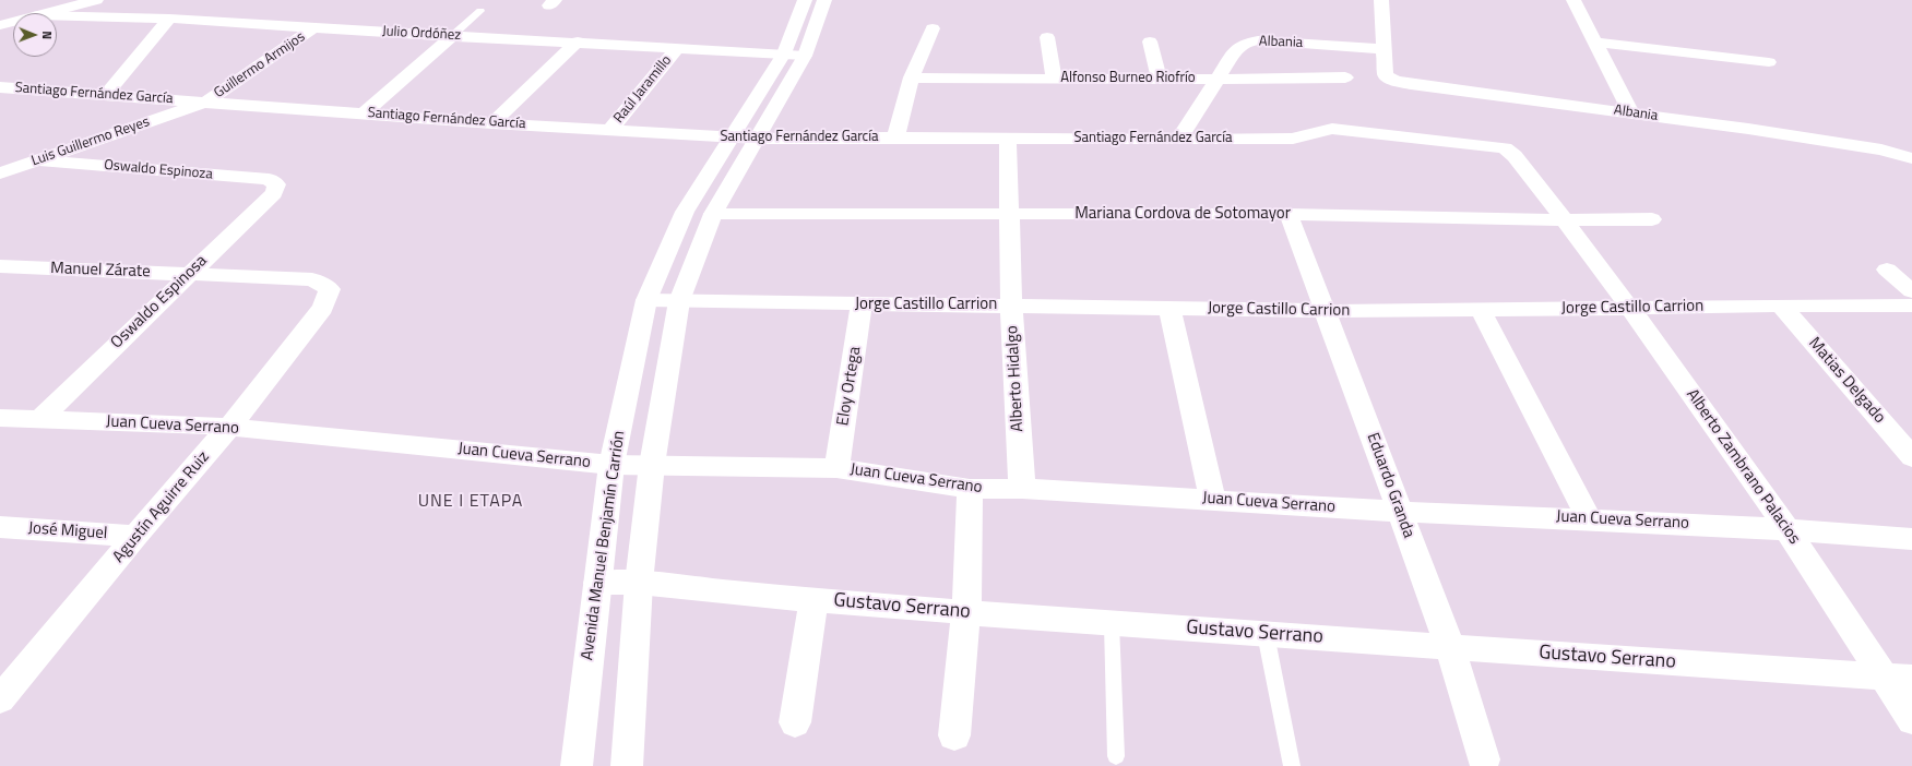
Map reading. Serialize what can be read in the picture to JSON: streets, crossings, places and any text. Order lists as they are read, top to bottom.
{
  "streets": {
    "main road": [
      "Julio Ordóñez",
      "Albania",
      "Guillermo Armijos",
      "Alfonso Burneo Riofrío",
      "Raúl Jaramillo",
      "Santiago Fernández García",
      "Luis Guillermo Reyes",
      "Oswaldo Espinoza",
      "Mariana Cordova de Sotomayor",
      "Manuel Zárate",
      "Oswaldo Espinosa",
      "Jorge Castillo Carrion",
      "Alberto Hidalgo",
      "Matias Delgado",
      "Eloy Ortega",
      "Juan Cueva Serrano",
      "Alberto Zambrano Palacios",
      "Eduardo Granda",
      "Agustín Aguirre Ruiz",
      "José Miguel",
      "Avenida Manuel Benjamín Carrión",
      "Gustavo Serrano"
    ]
  },
  "crossings": [
    ["Julio Ordóñez", "Guillermo Armijos"],
    ["Julio Ordóñez", "Raúl Jaramillo"],
    ["Julio Ordóñez", "Avenida Manuel Benjamín Carrión"],
    ["Albania", "Alfonso Burneo Riofrío"],
    ["Albania", "Santiago Fernández García"],
    ["Guillermo Armijos", "Santiago Fernández García"],
    ["Guillermo Armijos", "Luis Guillermo Reyes"],
    ["Raúl Jaramillo", "Santiago Fernández García"],
    ["Santiago Fernández García", "Luis Guillermo Reyes"],
    ["Santiago Fernández García", "Mariana Cordova de Sotomayor"],
    ["Santiago Fernández García", "Alberto Hidalgo"],
    ["Santiago Fernández García", "Alberto Zambrano Palacios"],
    ["Santiago Fernández García", "Avenida Manuel Benjamín Carrión"],
    ["Luis Guillermo Reyes", "Oswaldo Espinoza"],
    ["Oswaldo Espinoza", "Oswaldo Espinosa"],
    ["Mariana Cordova de Sotomayor", "Alberto Hidalgo"],
    ["Mariana Cordova de Sotomayor", "Alberto Zambrano Palacios"],
    ["Mariana Cordova de Sotomayor", "Eduardo Granda"],
    ["Mariana Cordova de Sotomayor", "Avenida Manuel Benjamín Carrión"],
    ["Manuel Zárate", "Oswaldo Espinosa"],
    ["Manuel Zárate", "Agustín Aguirre Ruiz"],
    ["Oswaldo Espinosa", "Juan Cueva Serrano"],
    ["Jorge Castillo Carrion", "Alberto Hidalgo"],
    ["Jorge Castillo Carrion", "Matias Delgado"],
    ["Jorge Castillo Carrion", "Eloy Ortega"],
    ["Jorge Castillo Carrion", "Alberto Zambrano Palacios"],
    ["Jorge Castillo Carrion", "Eduardo Granda"],
    ["Jorge Castillo Carrion", "Avenida Manuel Benjamín Carrión"],
    ["Alberto Hidalgo", "Juan Cueva Serrano"],
    ["Eloy Ortega", "Juan Cueva Serrano"],
    ["Juan Cueva Serrano", "Alberto Zambrano Palacios"],
    ["Juan Cueva Serrano", "Eduardo Granda"],
    ["Juan Cueva Serrano", "Agustín Aguirre Ruiz"],
    ["Juan Cueva Serrano", "Avenida Manuel Benjamín Carrión"],
    ["Alberto Zambrano Palacios", "Gustavo Serrano"],
    ["Eduardo Granda", "Gustavo Serrano"],
    ["Agustín Aguirre Ruiz", "José Miguel"],
    ["Avenida Manuel Benjamín Carrión", "Gustavo Serrano"]
  ],
  "districts": ["UNE I ETAPA"],
  "north": "right"
}
